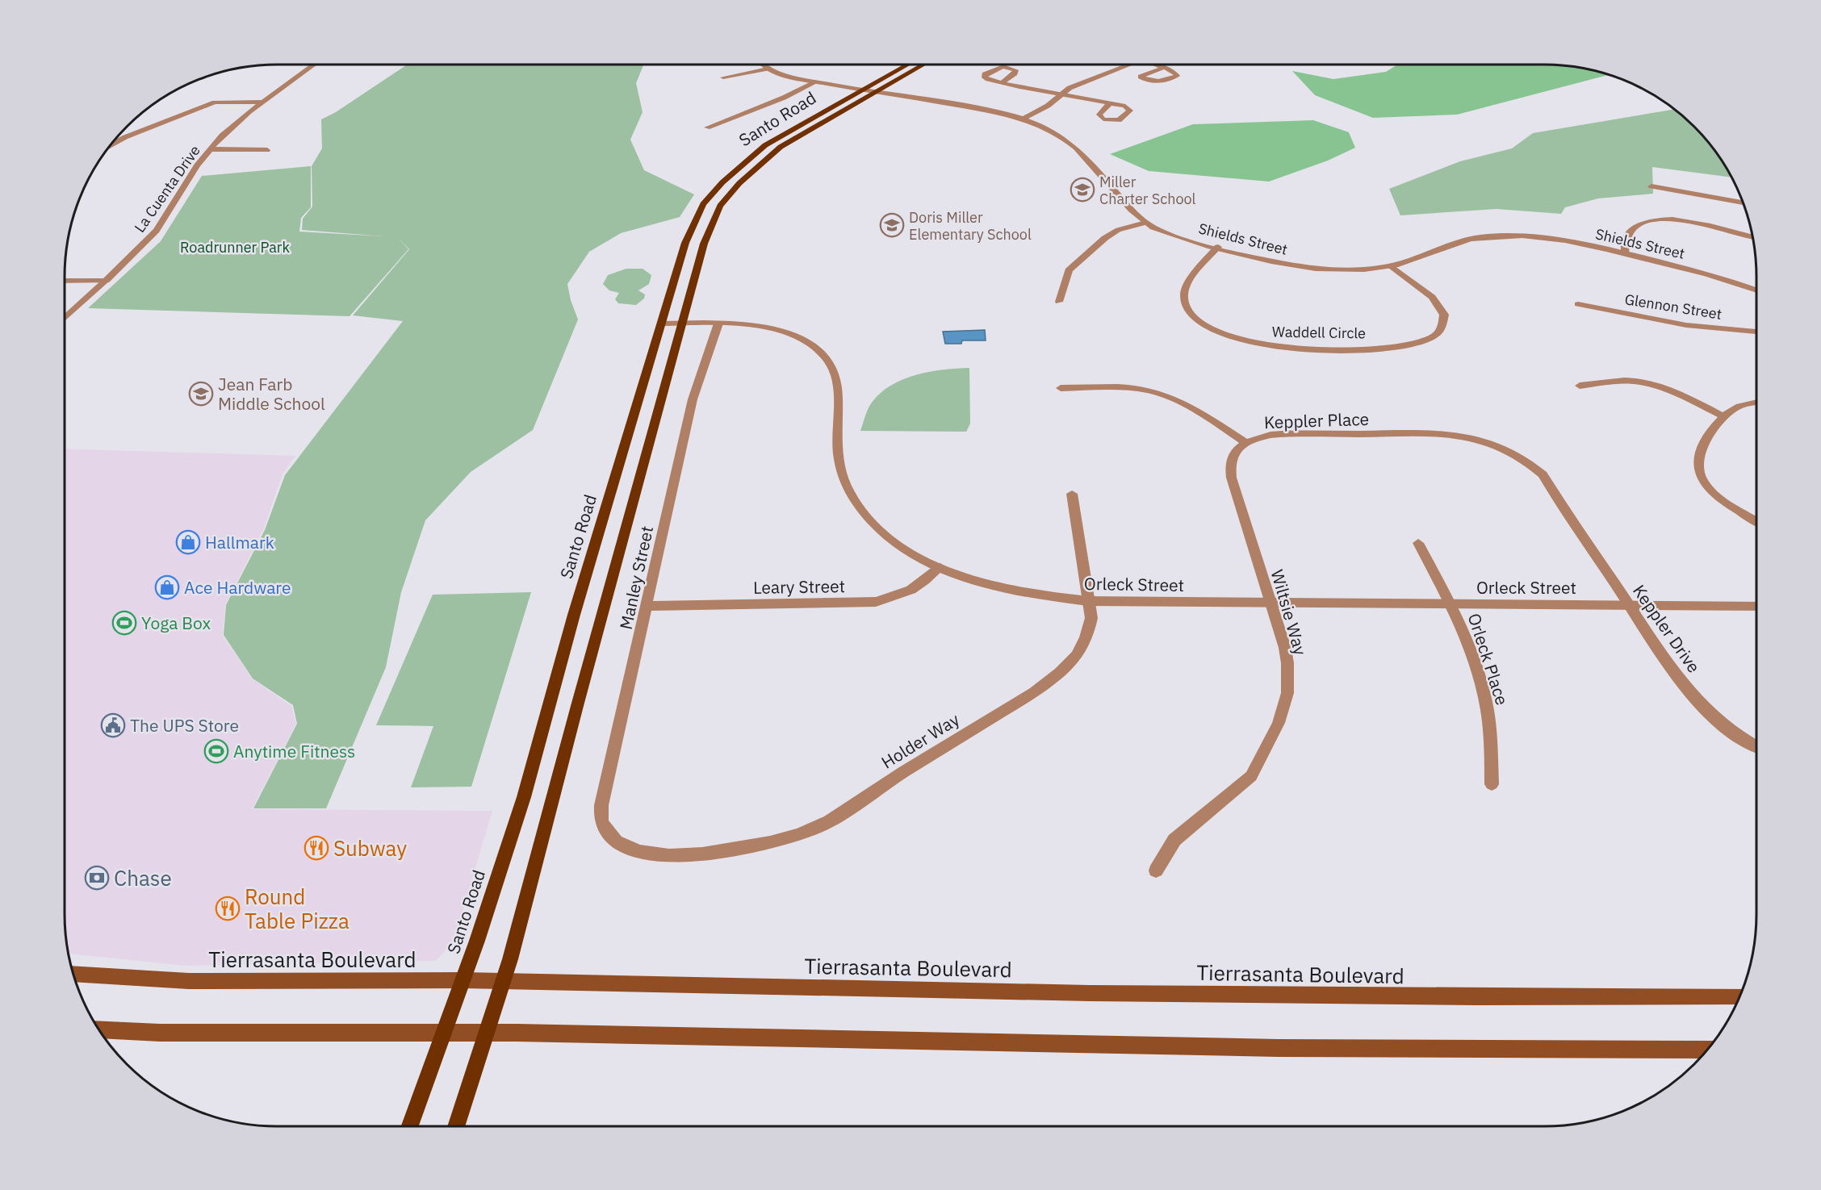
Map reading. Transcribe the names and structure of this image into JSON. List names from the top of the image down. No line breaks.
{"streets":{"main road":["Santo Road","Tierrasanta Boulevard"],"street":["La Cuenta Drive","Shields Street","Glennon Street","Waddell Circle","Keppler Place","Manley Street","Orleck Street","Leary Street","Wiltsie Way","Keppler Drive","Orleck Place","Holder Way"]},"crossings":[["Santo Road","Shields Street"],["Santo Road","Orleck Street"],["Santo Road","Tierrasanta Boulevard"],["Shields Street","Waddell Circle"],["Keppler Place","Wiltsie Way"],["Keppler Place","Keppler Drive"],["Manley Street","Orleck Street"],["Manley Street","Leary Street"],["Manley Street","Holder Way"],["Orleck Street","Leary Street"],["Orleck Street","Wiltsie Way"],["Orleck Street","Keppler Drive"],["Orleck Street","Orleck Place"],["Orleck Street","Holder Way"]],"parks":["Roadrunner Park"],"places":{"school or university":["Miller Charter School","Doris Miller Elementary School","Jean Farb Middle School"],"shop":["Hallmark","Ace Hardware"],"sports":["Yoga Box","Anytime Fitness"],"public building":["The UPS Store"],"restaurant":["Subway","Round Table Pizza"],"bank":["Chase"]}}
